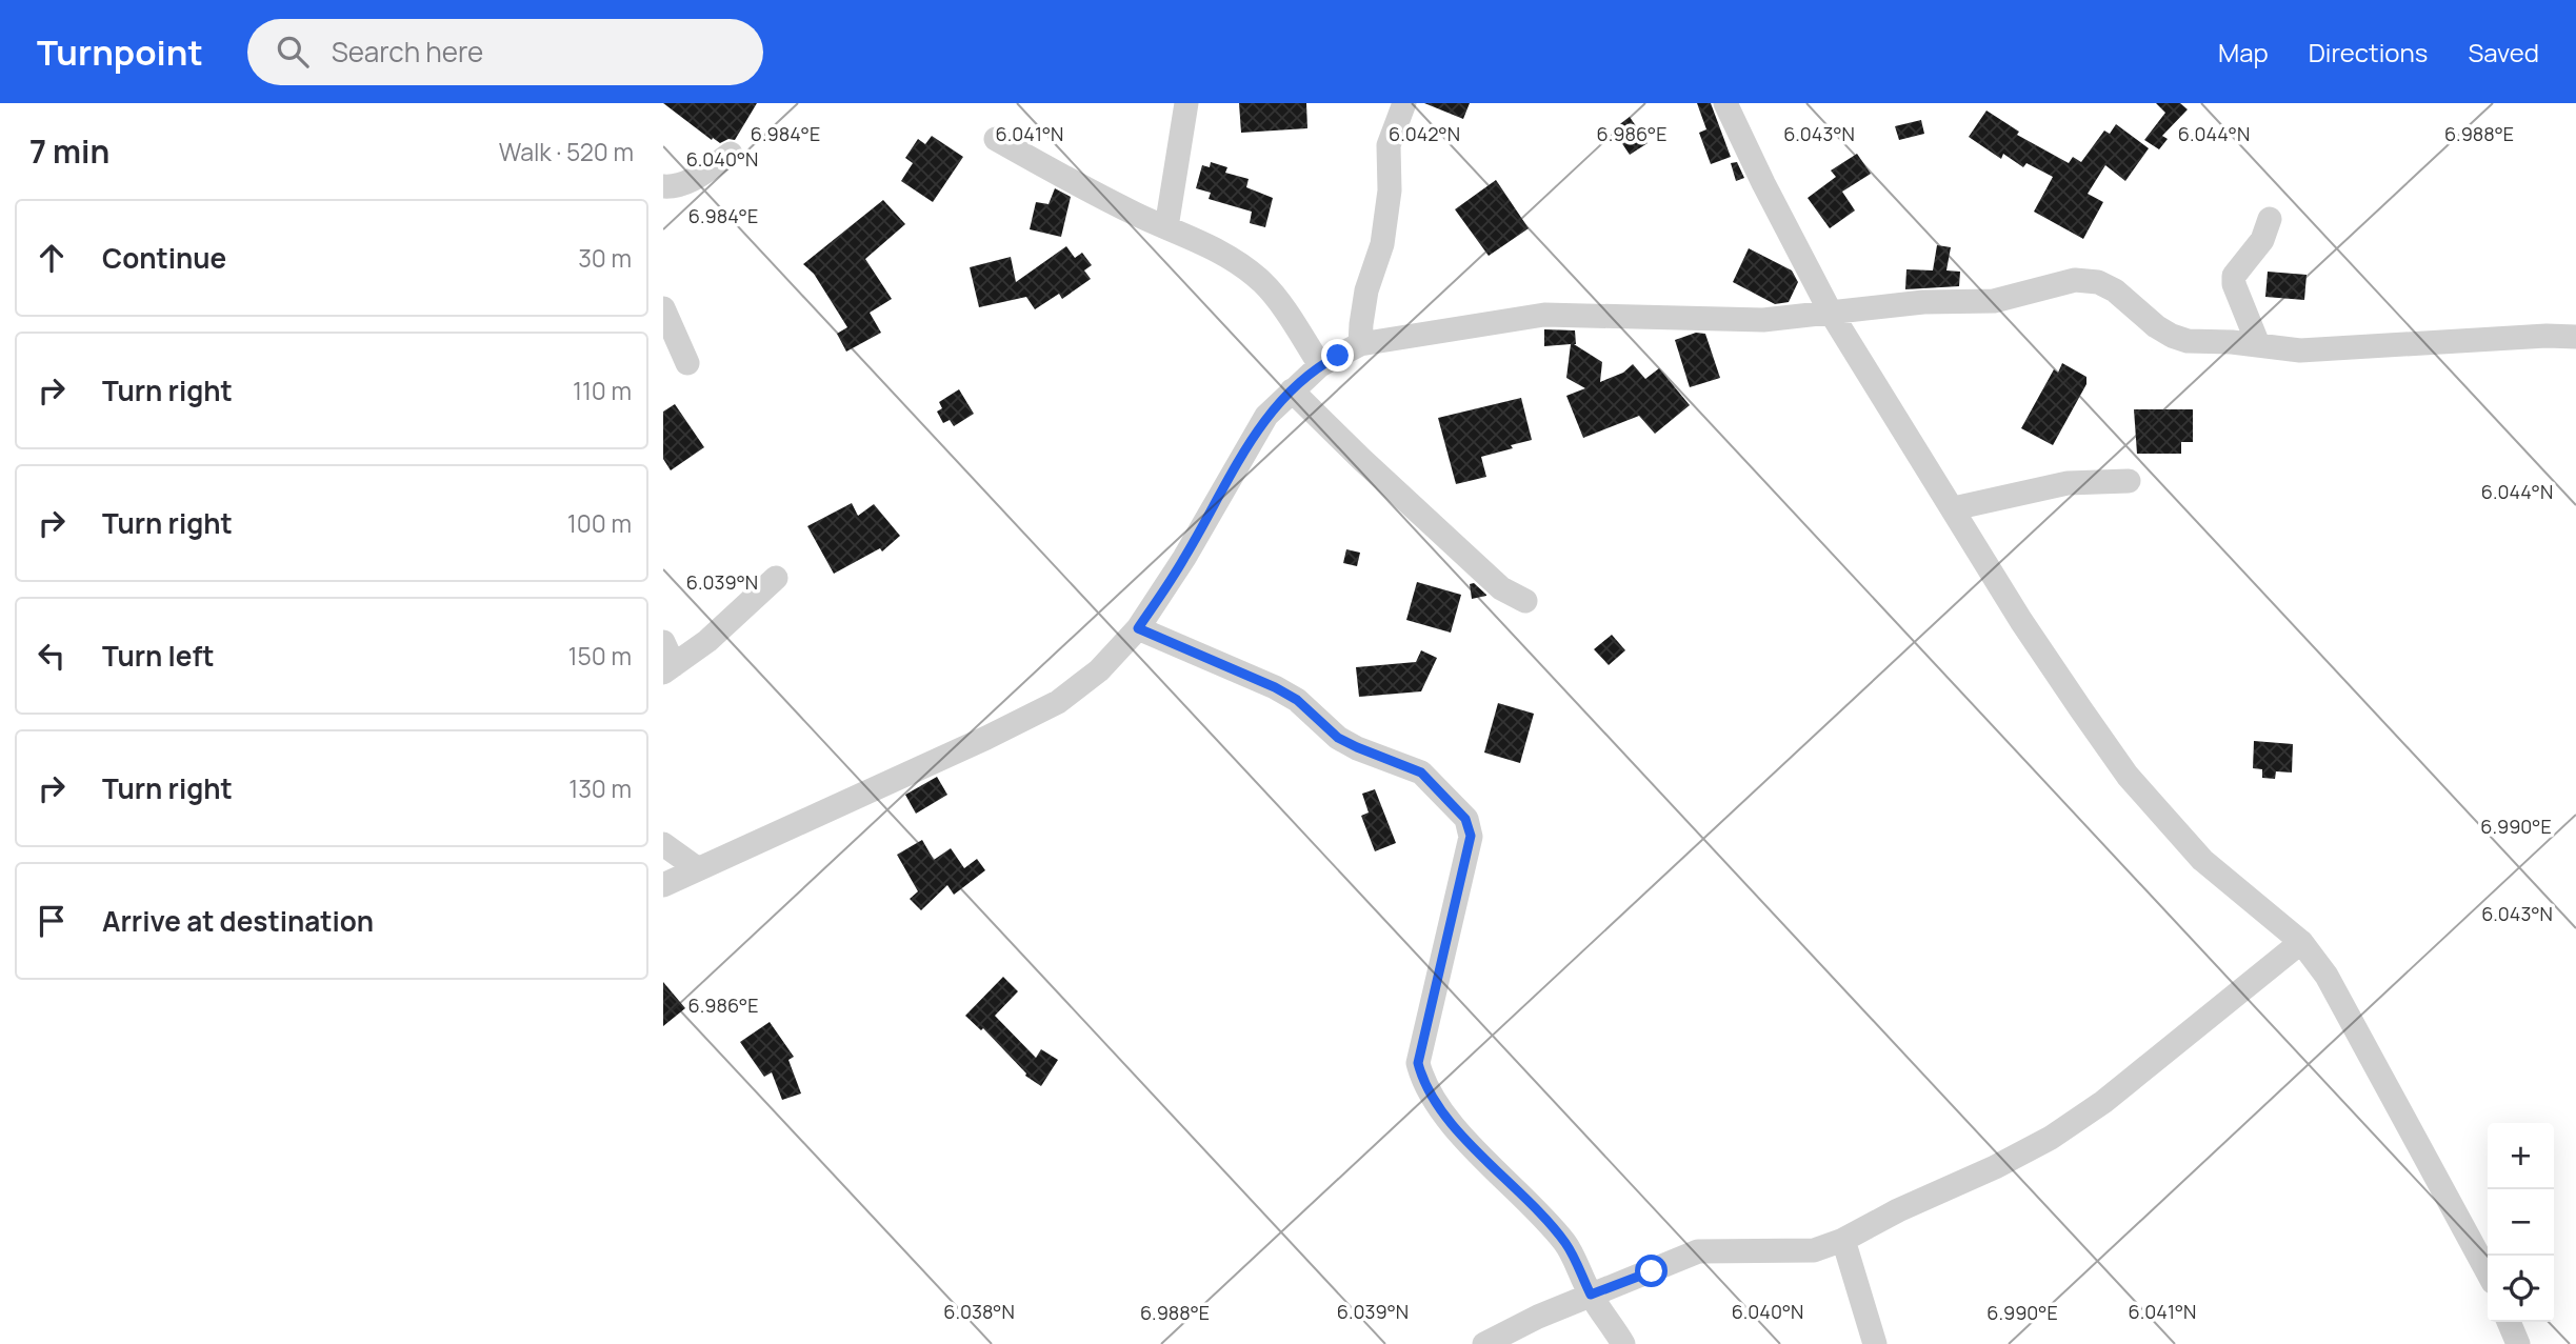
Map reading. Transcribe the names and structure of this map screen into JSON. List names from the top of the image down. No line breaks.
{"page":{"header":"Turnpoint","search":"Search here","nav":["Map","Directions","Saved"],"heading":["7 min","Walk · 520 m"],"list":[["Continue","30 m"],["Turn right","110 m"],["Turn right","100 m"],["Turn left","150 m"],["Turn right","130 m"],"Arrive at destination"],"map_buttons":["+","−"]},"coordinates":["6.984°E","6.986°E","6.988°E","6.043°N","6.044°N","6.041°N","6.042°N","6.040°N","6.039°N","6.990°E","6.038°N"]}
